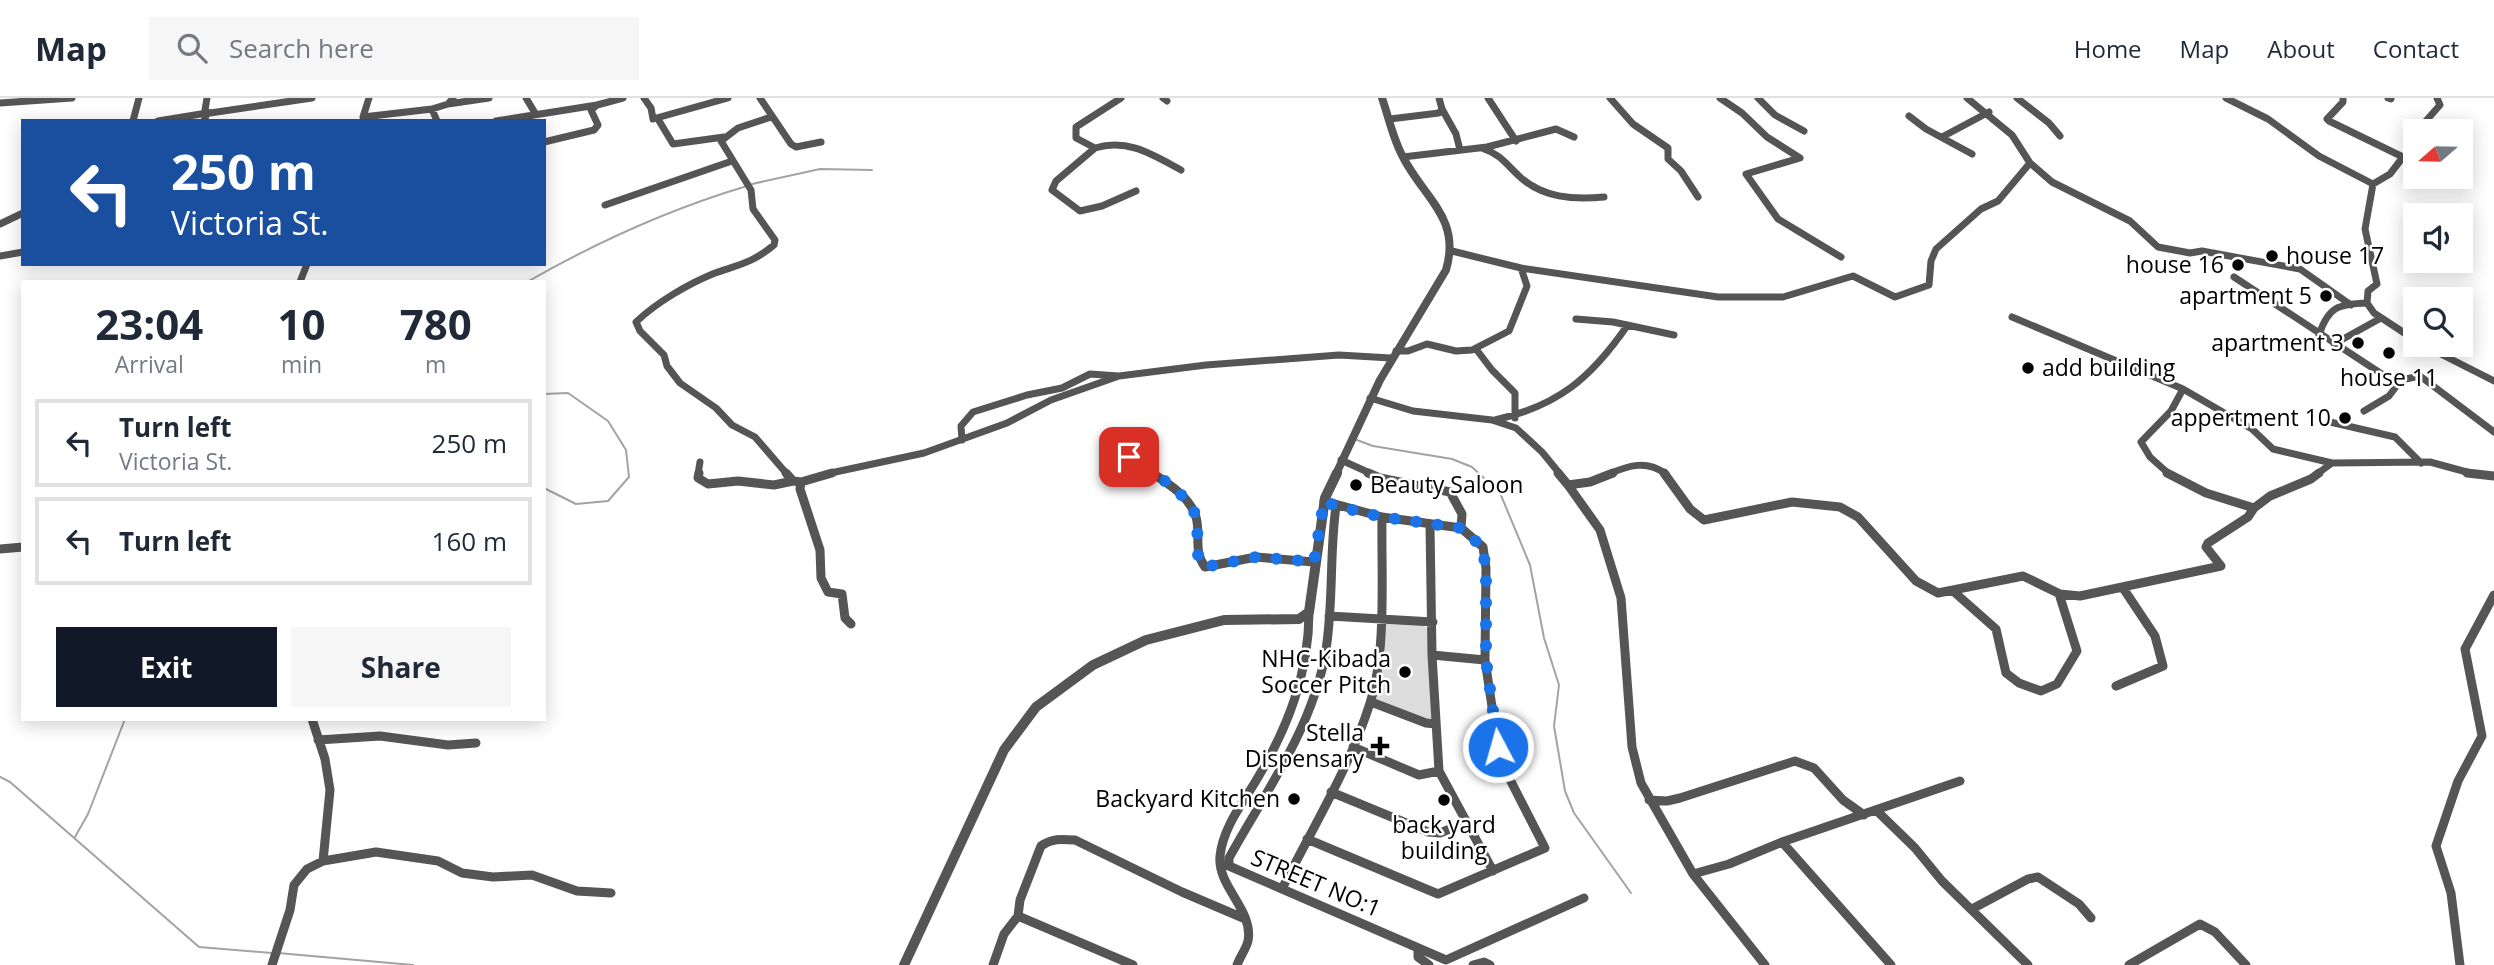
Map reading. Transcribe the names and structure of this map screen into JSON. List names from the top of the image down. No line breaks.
{"streets":{"street":["STREET NO:1"]},"places":{"other":["house 17","house 16","apartment 5","apartment 3","house 11","add building","appertment 10","Beauty Saloon","NHC-Kibada Soccer Pitch","Backyard Kitchen","back yard building"],"health":["Stella Dispensary"]},"north":"left","page":{"header":"Map","search":"Search here","nav":["Home","Map","About","Contact"],"turn":["250 m","Victoria St."],"eta":["23:04","Arrival","10","min","780","m"],"list":[{"name":"Turn left","note":"Victoria St.","value":"250 m"},{"name":"Turn left","value":"160 m"}],"buttons":["Exit","Share"]}}
